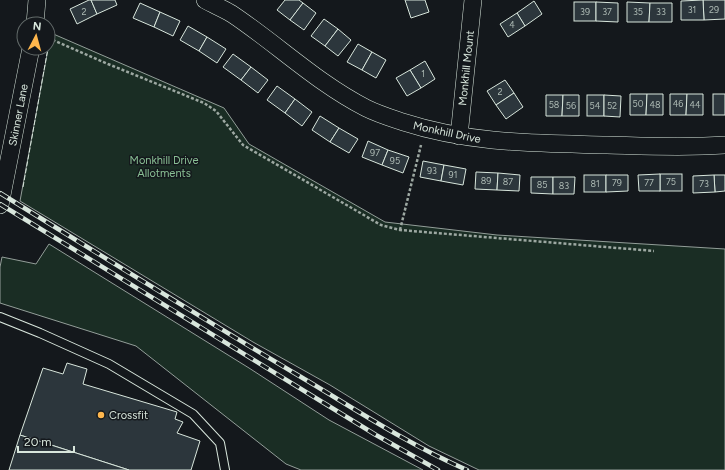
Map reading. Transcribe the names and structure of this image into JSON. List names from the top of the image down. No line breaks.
{"streets":{"street":["Monkhill Mount","Skinner Lane","Monkhill Drive"]},"crossings":[["Monkhill Mount","Monkhill Drive"]],"parks":["Monkhill Drive Allotments"],"places":["Crossfit"],"house_numbers":["31","29","2","39","37","35","33","4","1","2","50","46","58","48","44","56","54","52","97","95","93","91","89","87","75","79","77","81","73","85","83"],"scale_bar":"20 m","north":"top"}
